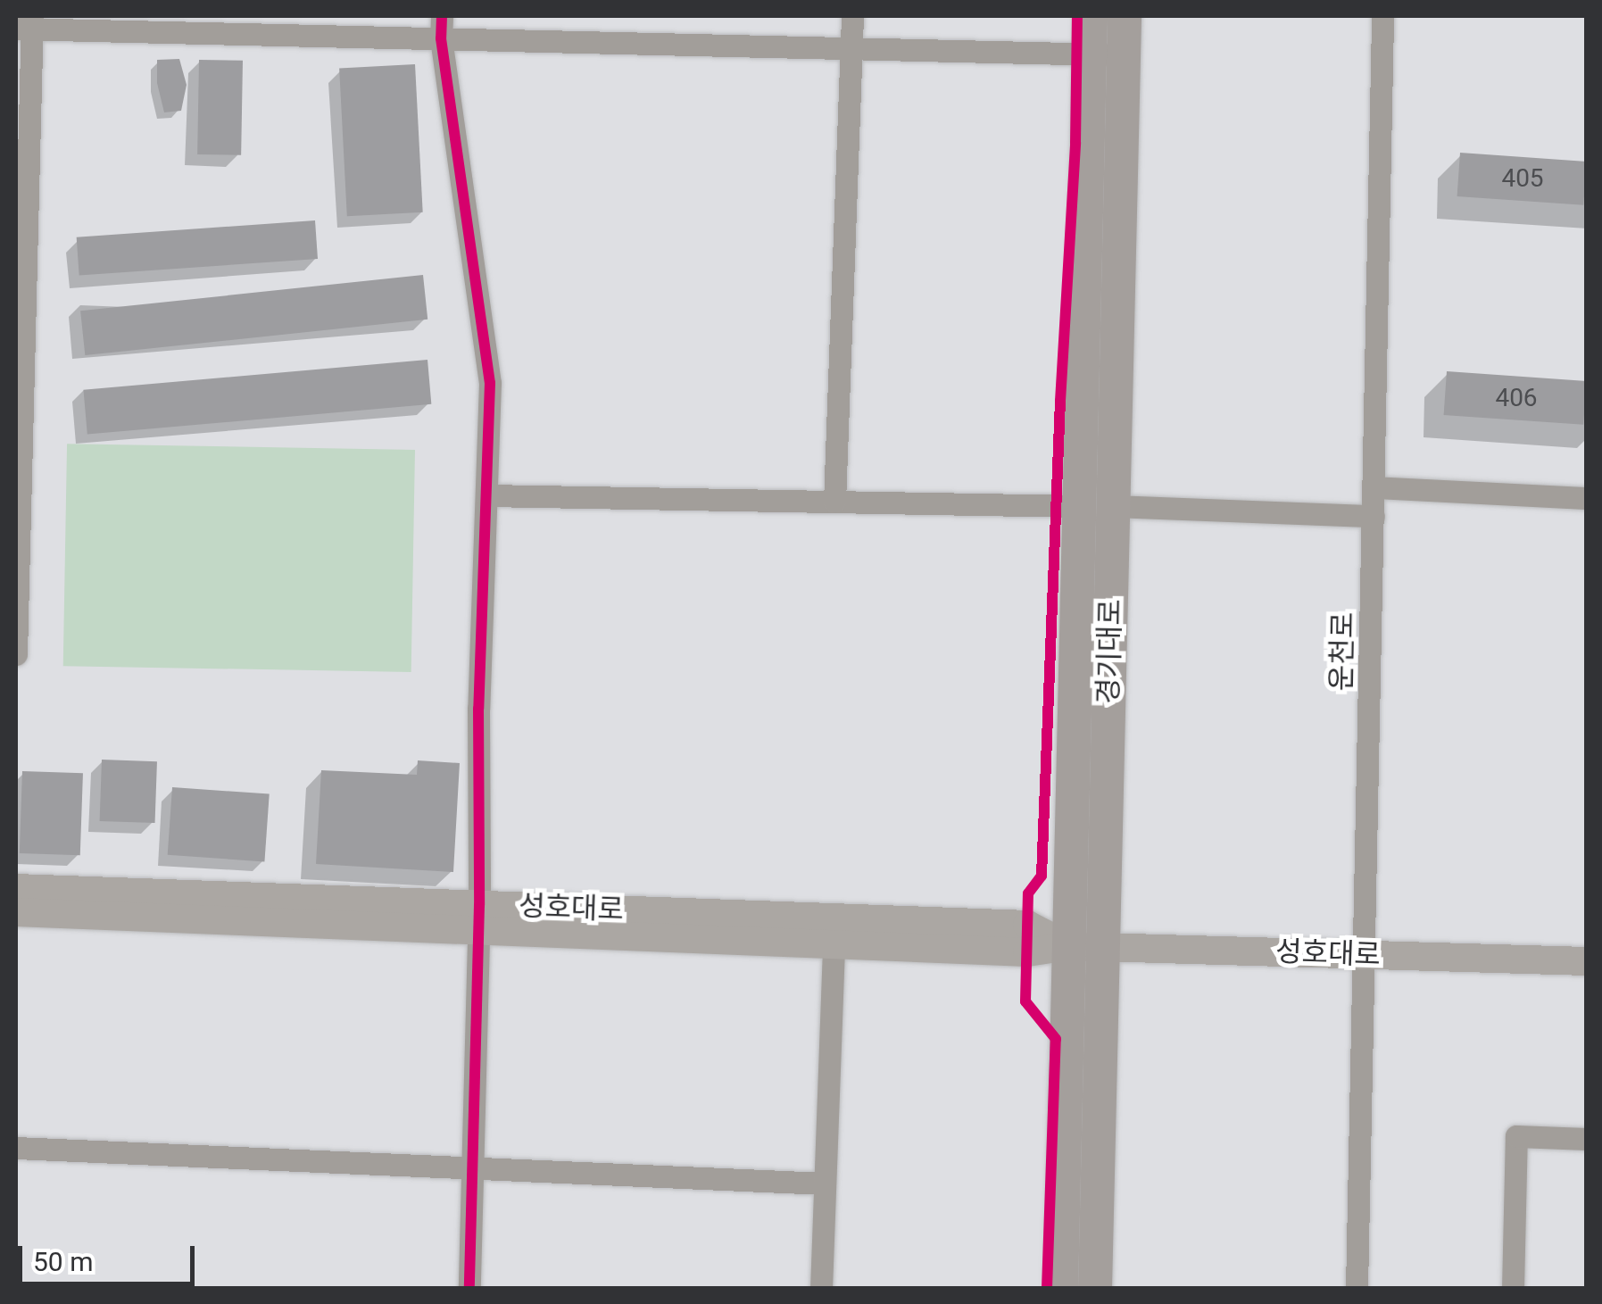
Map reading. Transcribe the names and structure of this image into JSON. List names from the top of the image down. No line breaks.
{"streets":{"main road":["경기대로","성호대로"],"street":["운천로"]},"crossings":[["경기대로","성호대로"],["운천로","성호대로"]],"house_numbers":["405","406"],"scale_bar":"50 m"}
